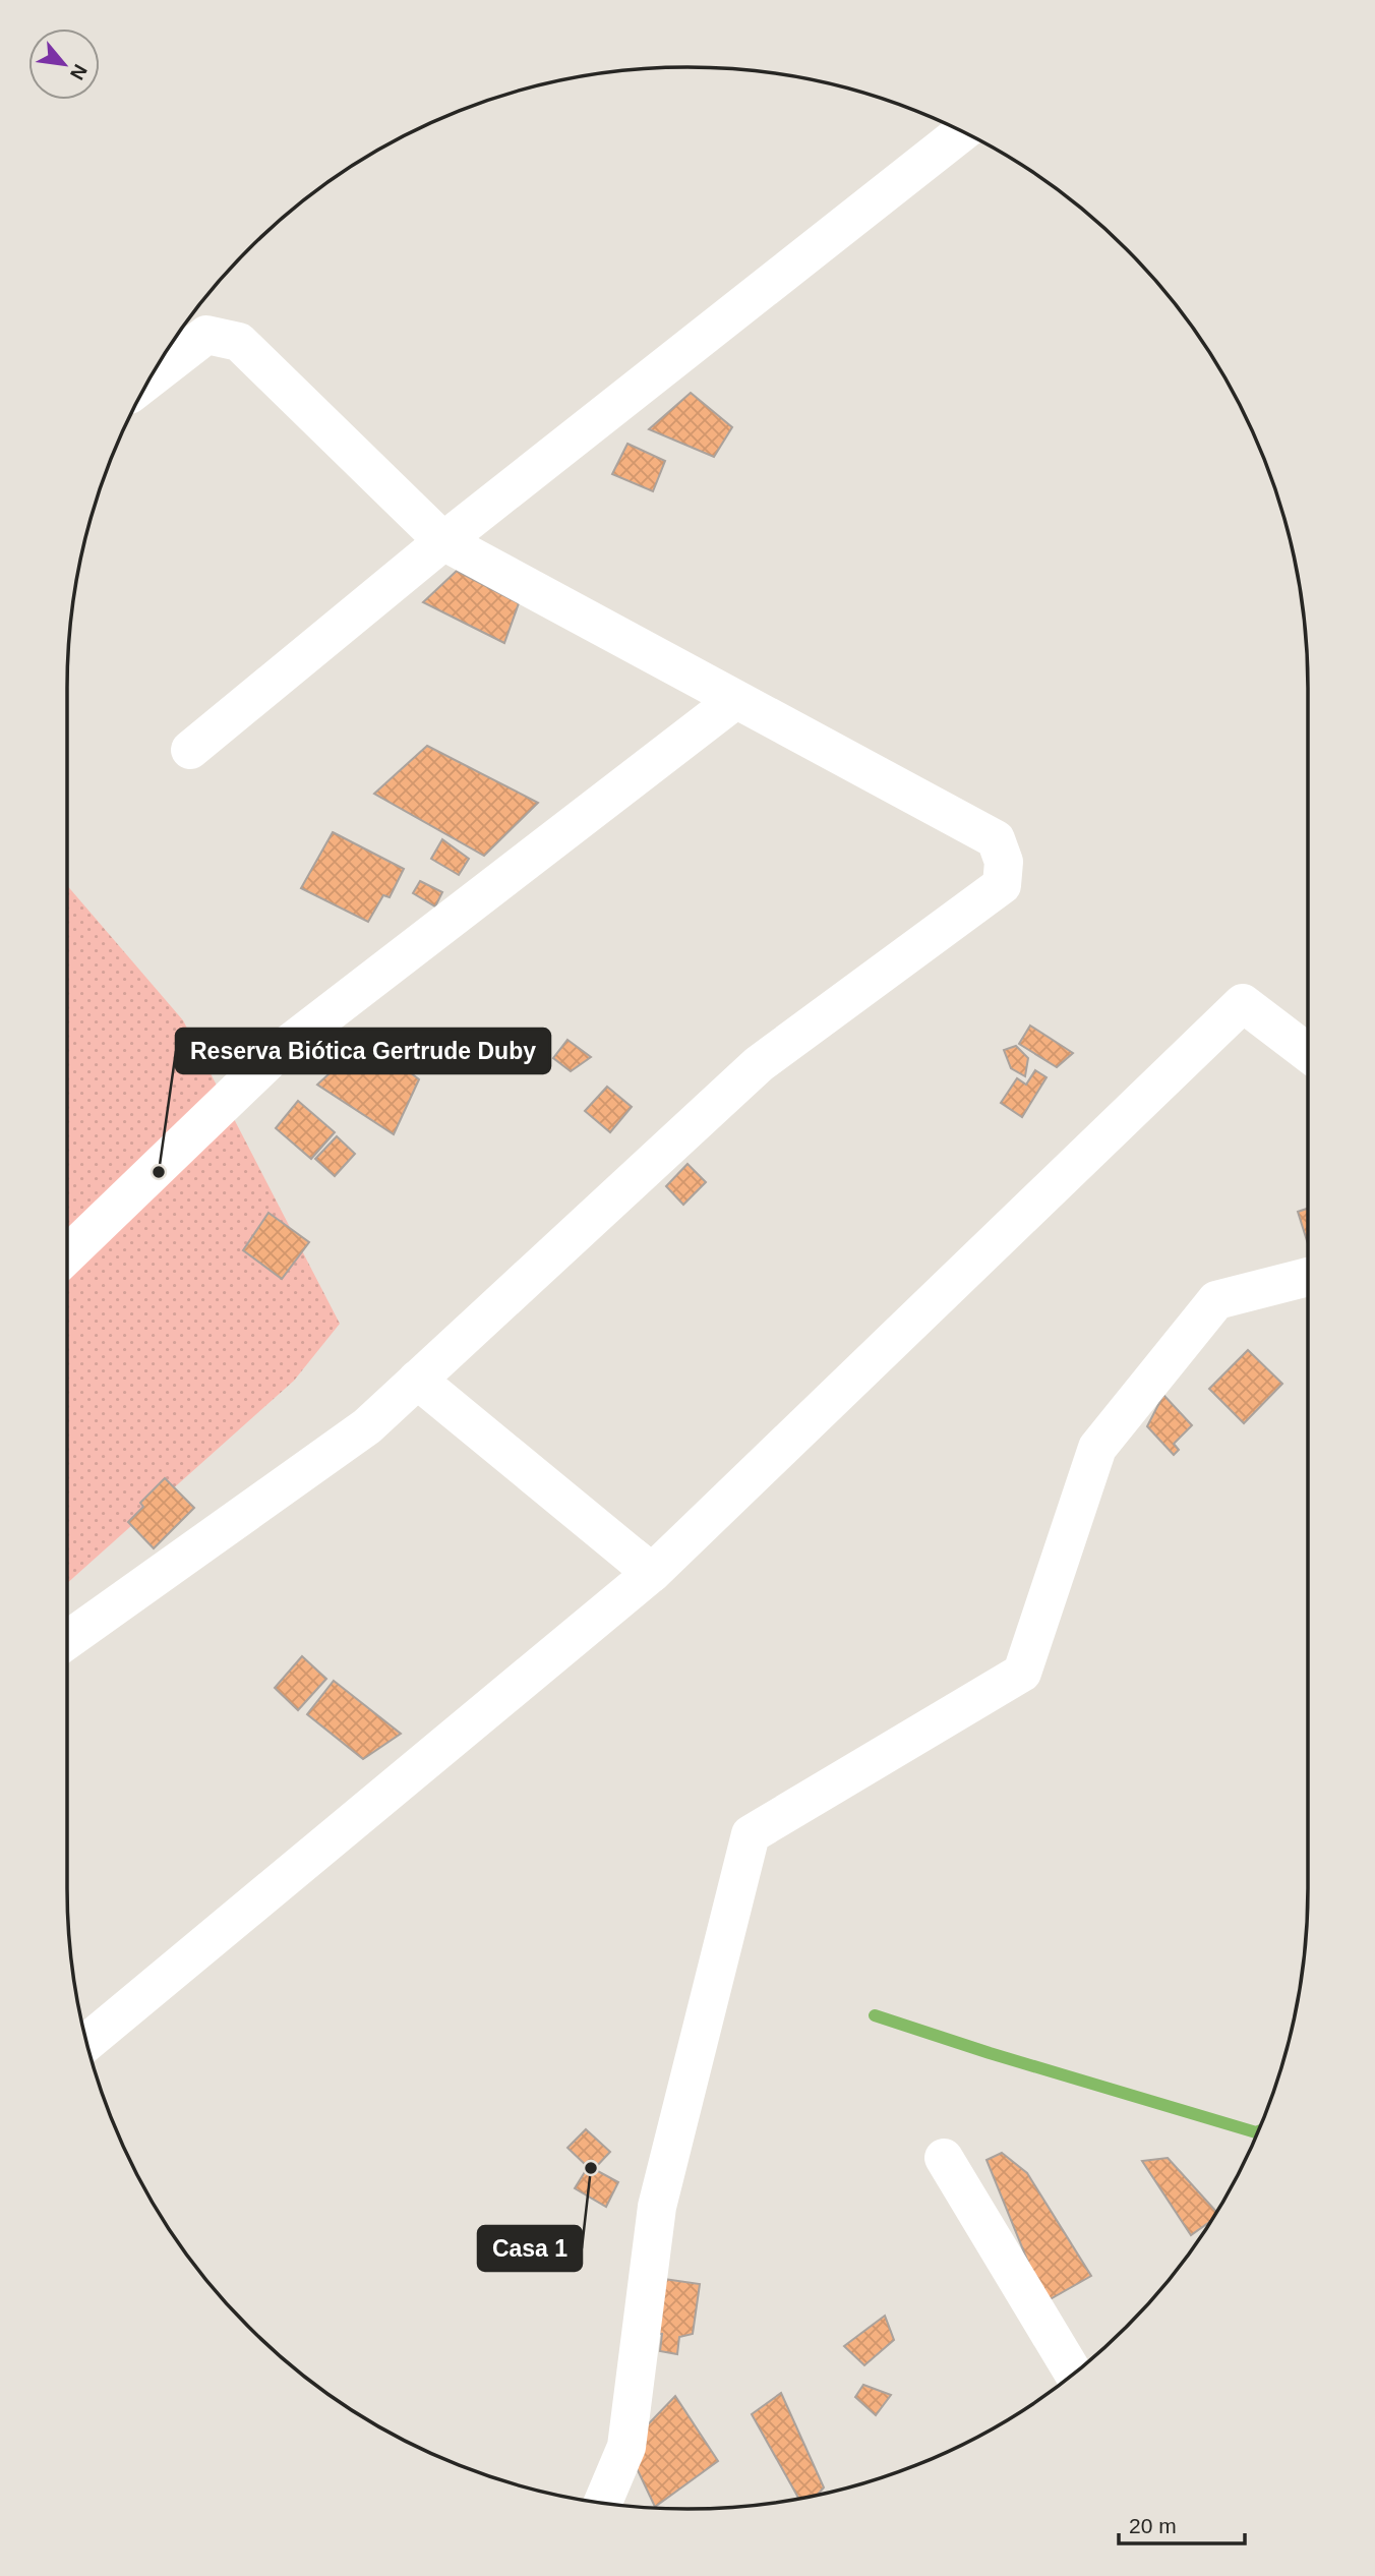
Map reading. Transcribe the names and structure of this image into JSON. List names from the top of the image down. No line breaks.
{"places":["Reserva Biótica Gertrude Duby","Casa 1"],"scale_bar":"20 m","north":"bottom right"}
